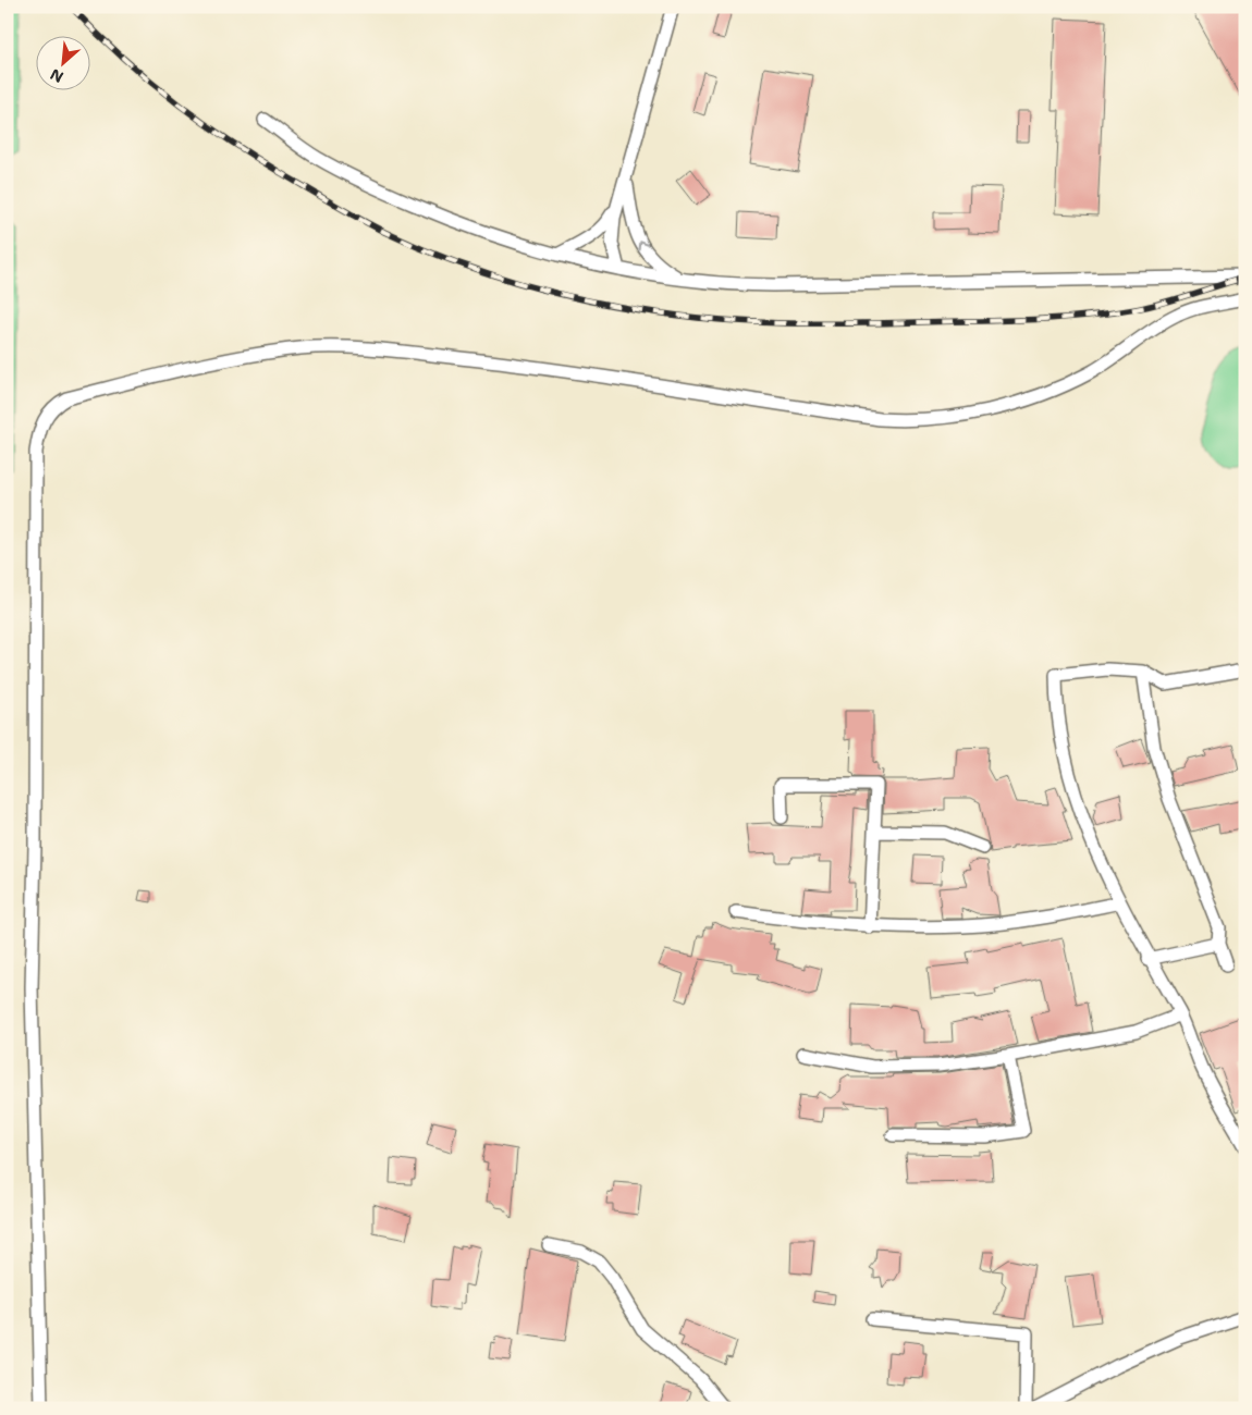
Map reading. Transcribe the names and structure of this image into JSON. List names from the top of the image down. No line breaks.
{"north":"bottom left"}
